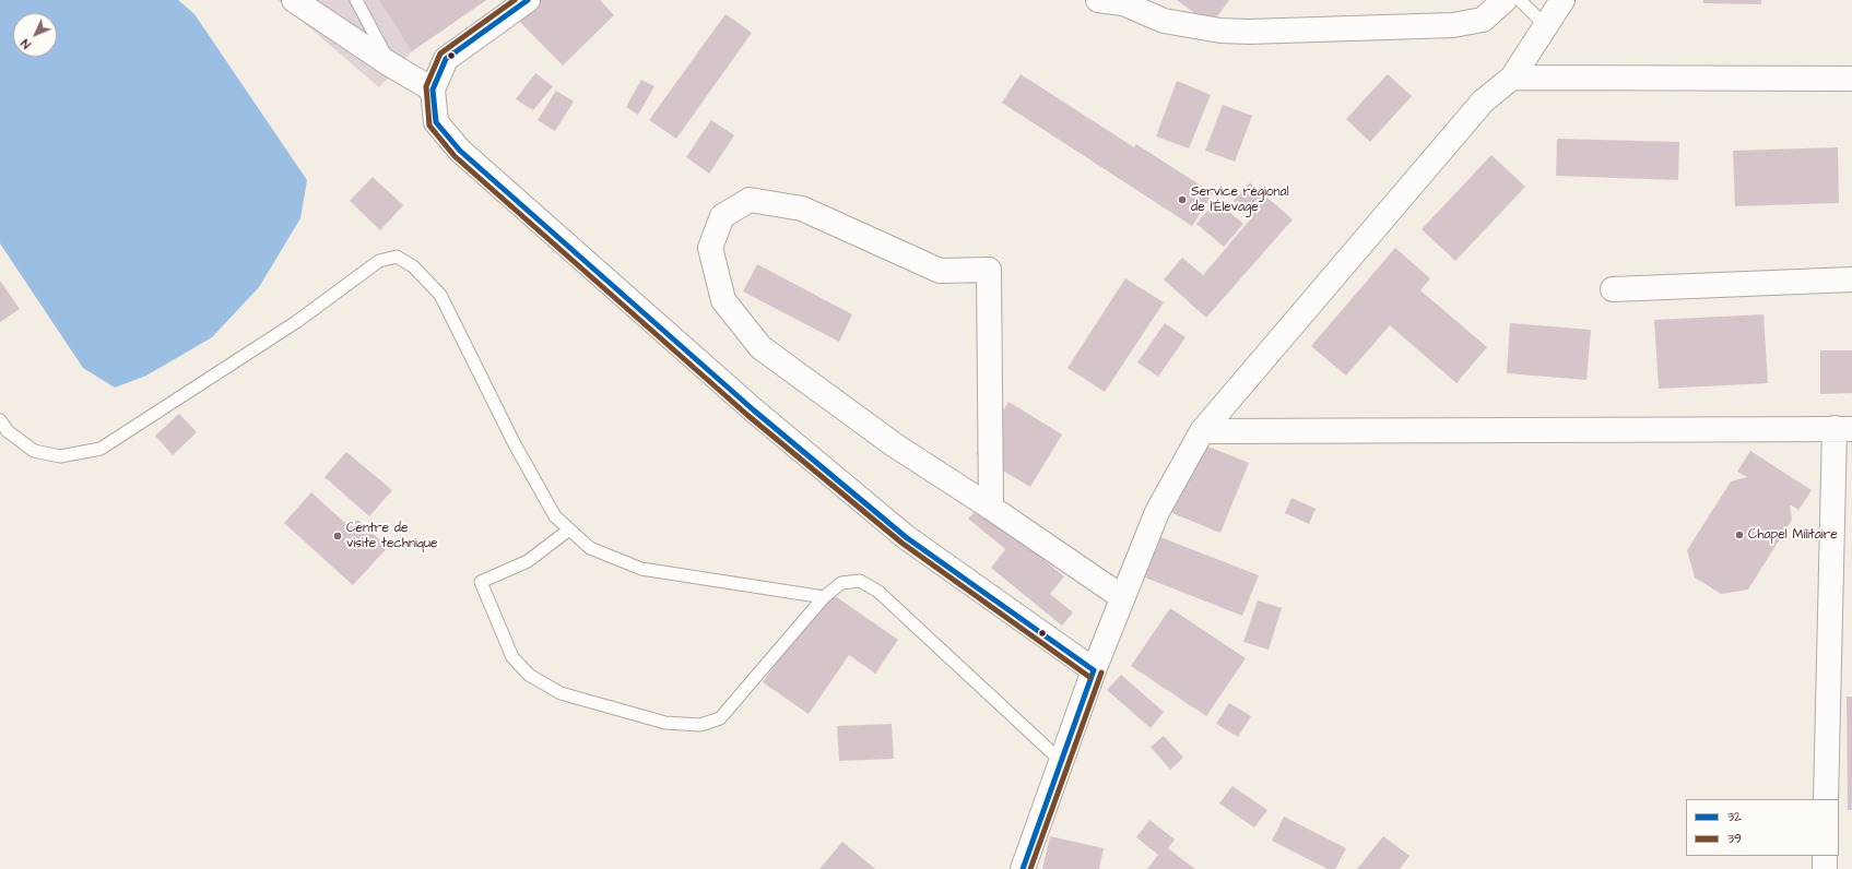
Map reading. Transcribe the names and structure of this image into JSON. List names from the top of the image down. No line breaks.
{"places":["Service régional de l'Élevage","Chapel Militaire","Centre de visite technique"],"lines":["transit line 32","transit line 39"],"legend":["32","39"],"north":"bottom left"}
